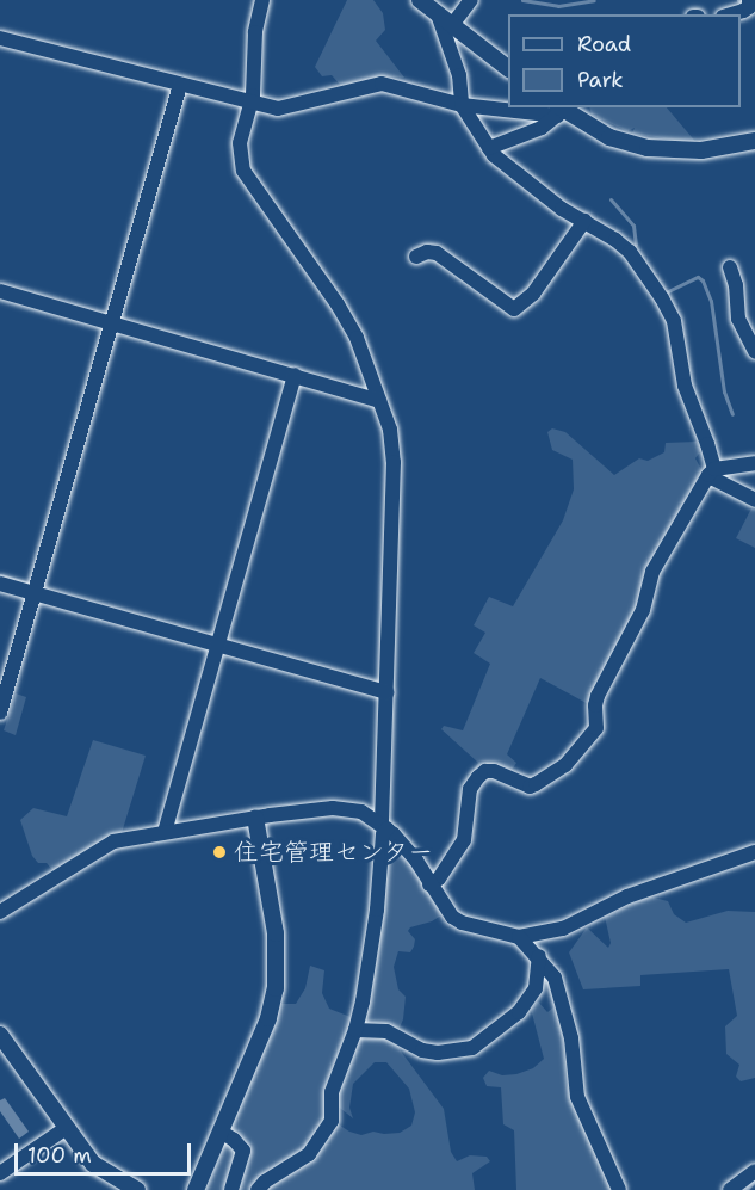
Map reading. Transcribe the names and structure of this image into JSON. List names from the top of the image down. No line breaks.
{"places":["住宅管理センター"],"legend":["Road","Park"],"scale_bar":"100 m"}
